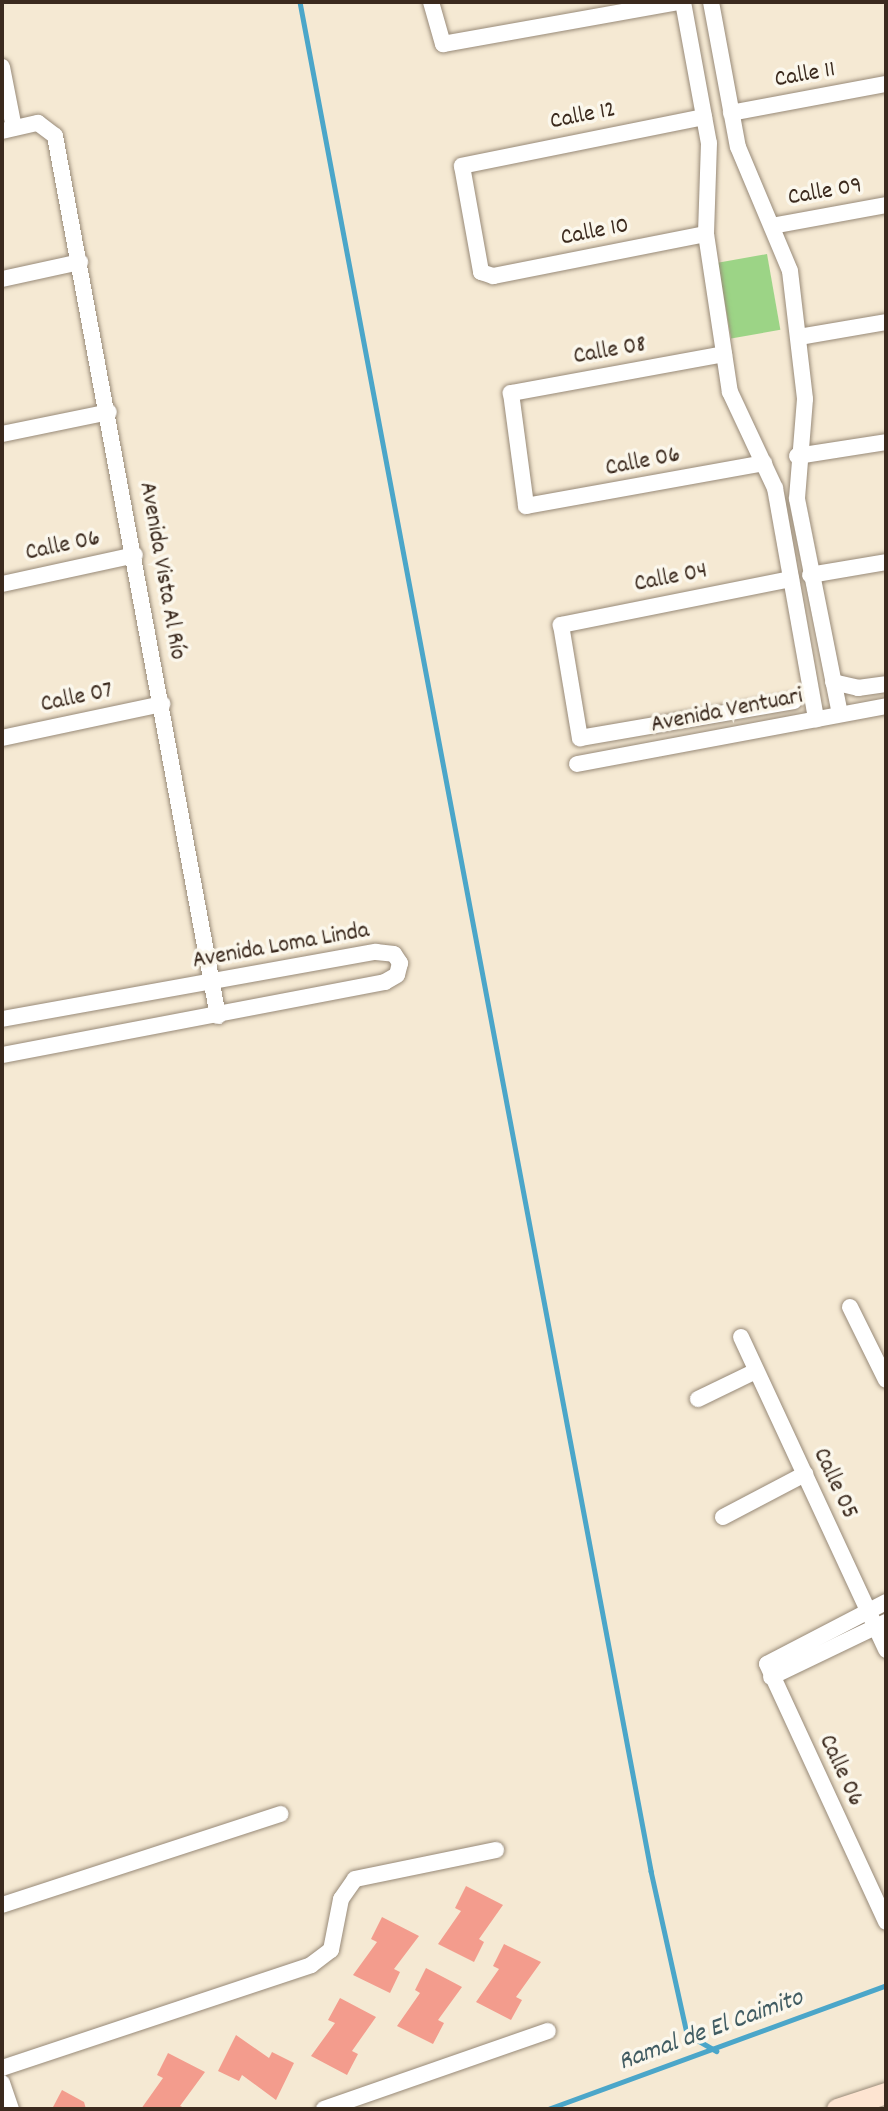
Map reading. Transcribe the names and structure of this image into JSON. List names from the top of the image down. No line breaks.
{"streets":{"street":["Calle 11","Calle 12","Calle 09","Calle 10","Calle 08","Calle 06","Avenida Vista Al Río","Calle 04","Calle 07","Avenida Ventuari","Avenida Loma Linda","Calle 05"]},"crossings":[["Calle 12","Calle 10"],["Calle 08","Calle 06"],["Calle 06","Avenida Vista Al Río"],["Avenida Vista Al Río","Calle 07"],["Avenida Vista Al Río","Avenida Loma Linda"]],"water":["Ramal de El Caimito"]}
